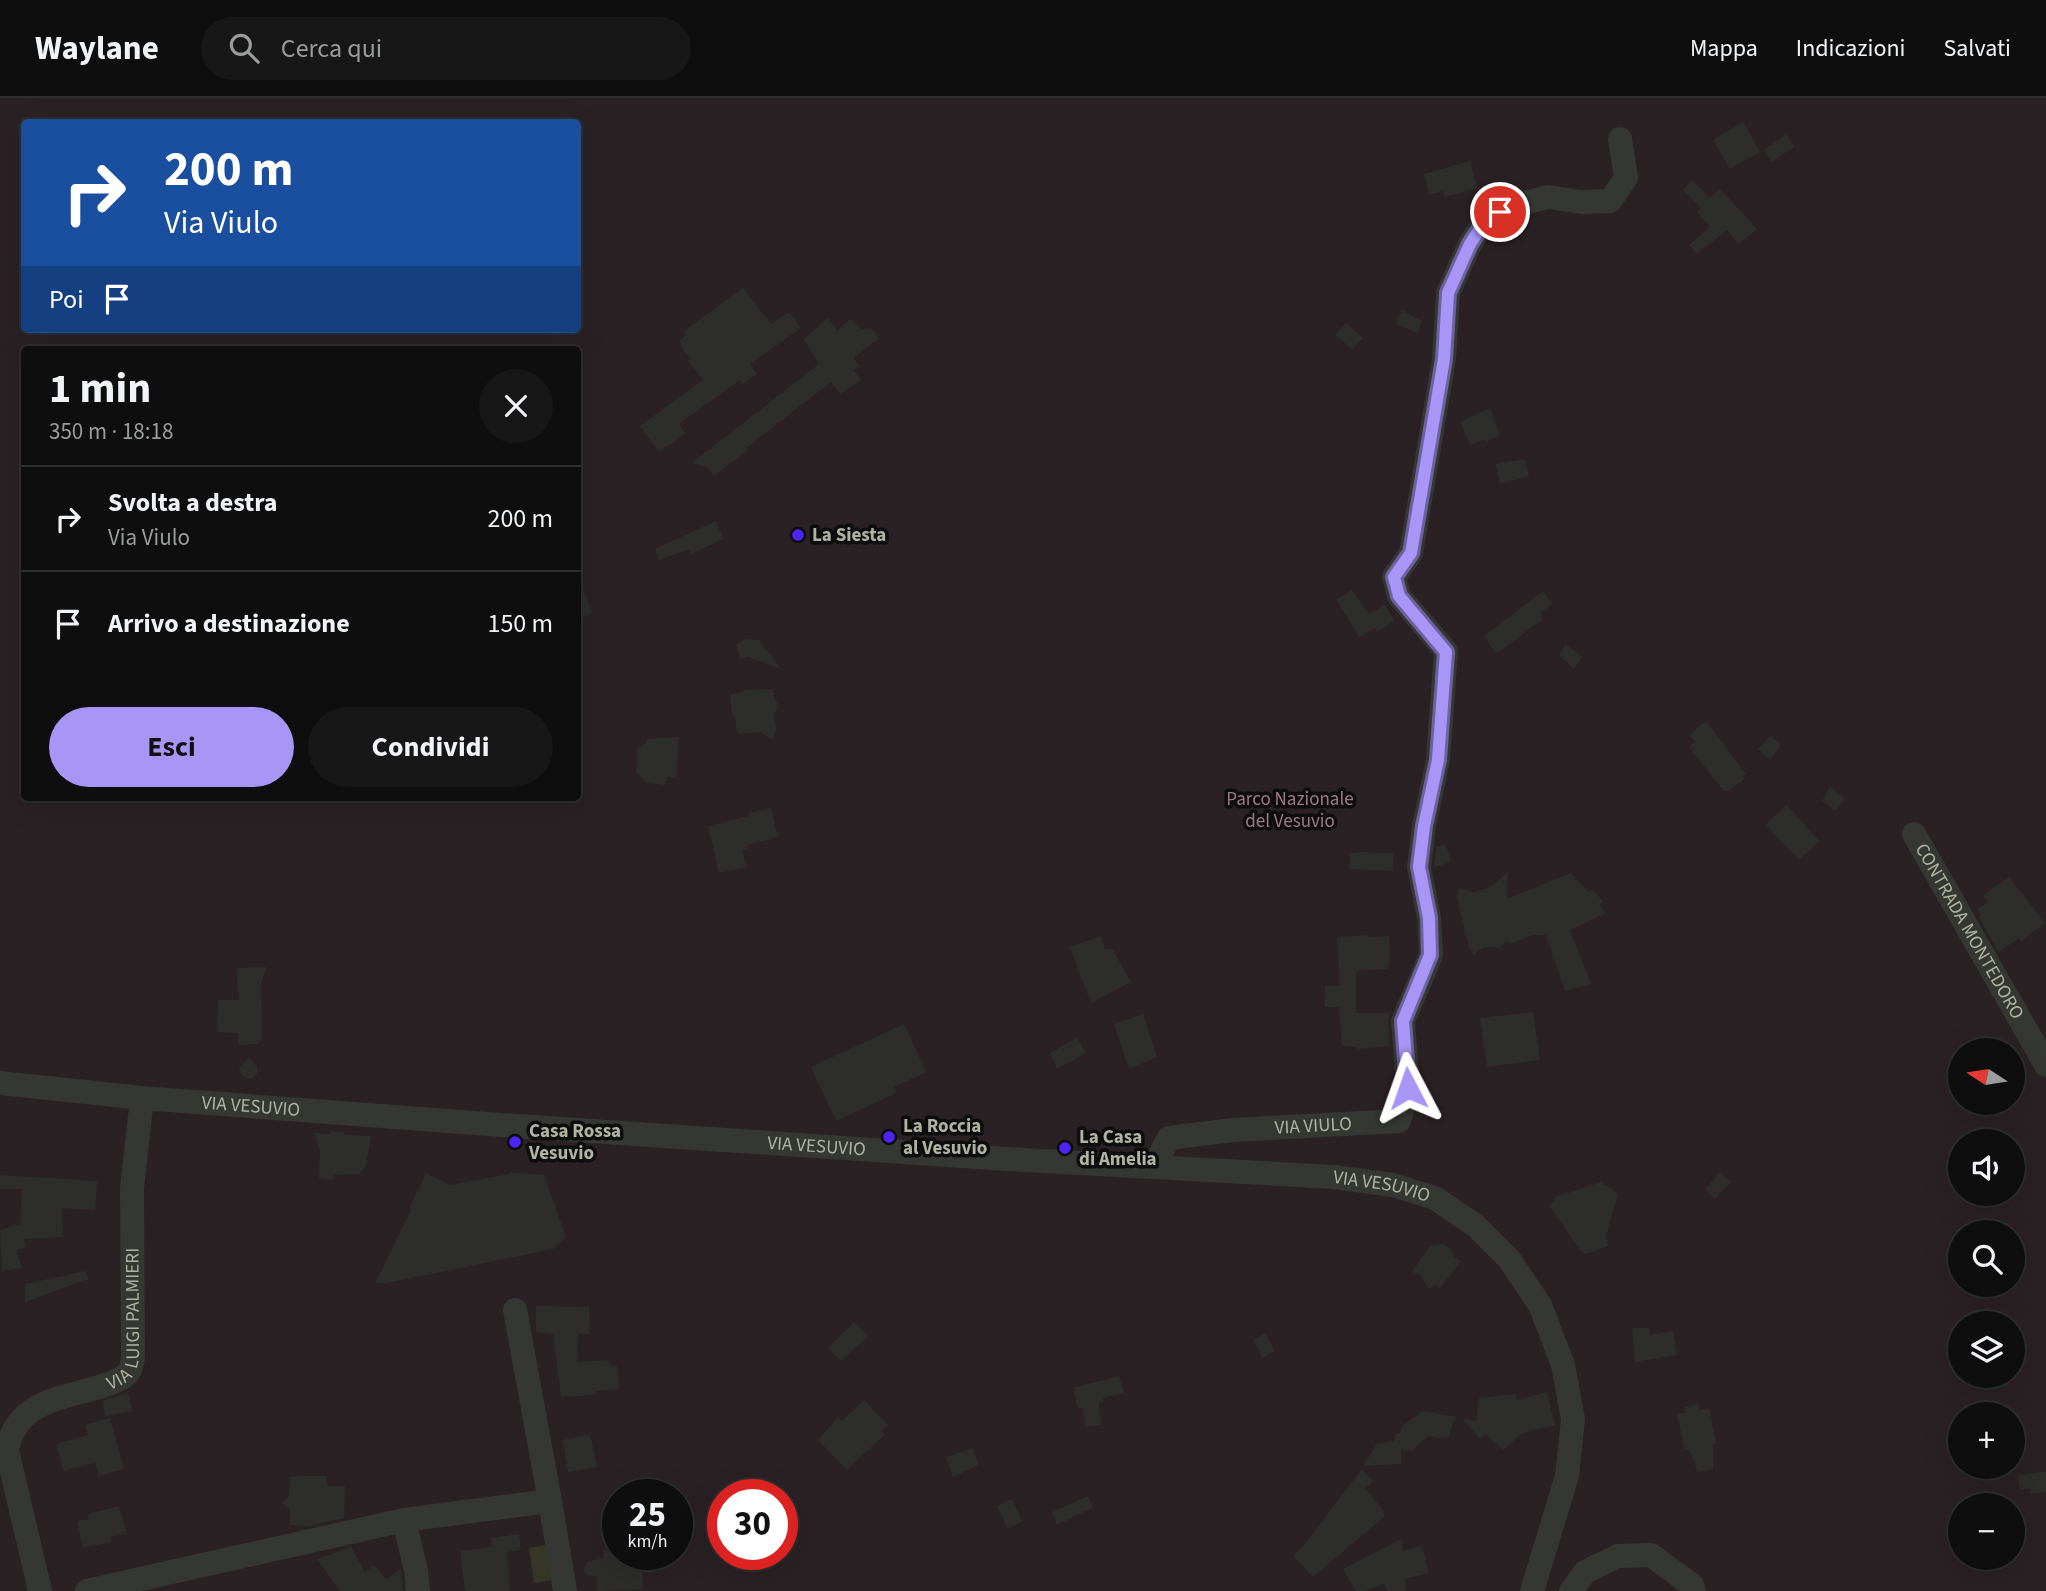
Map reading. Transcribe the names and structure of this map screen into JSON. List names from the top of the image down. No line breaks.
{"streets":{"street":["CONTRADA MONTEDORO","VIA VESUVIO","VIA VIULO","VIA LUIGI PALMIERI"]},"crossings":[["VIA VESUVIO","VIA VIULO"],["VIA VESUVIO","VIA LUIGI PALMIERI"]],"parks":["Parco Nazionale del Vesuvio"],"places":["La Siesta","La Roccia al Vesuvio","Casa Rossa Vesuvio","La Casa di Amelia"],"north":"left","page":{"header":"Waylane","search":"Cerca qui","nav":["Mappa","Indicazioni","Salvati"],"turn":["200 m","Via Viulo"],"then":"Poi","heading":["1 min","350 m · 18:18"],"list":[{"name":"Svolta a destra","note":"Via Viulo","value":"200 m"},{"name":"Arrivo a destinazione","value":"150 m"}],"buttons":["Esci","Condividi"],"map_buttons":["+","−"],"speed":"25 km/h","limit":"30"}}
